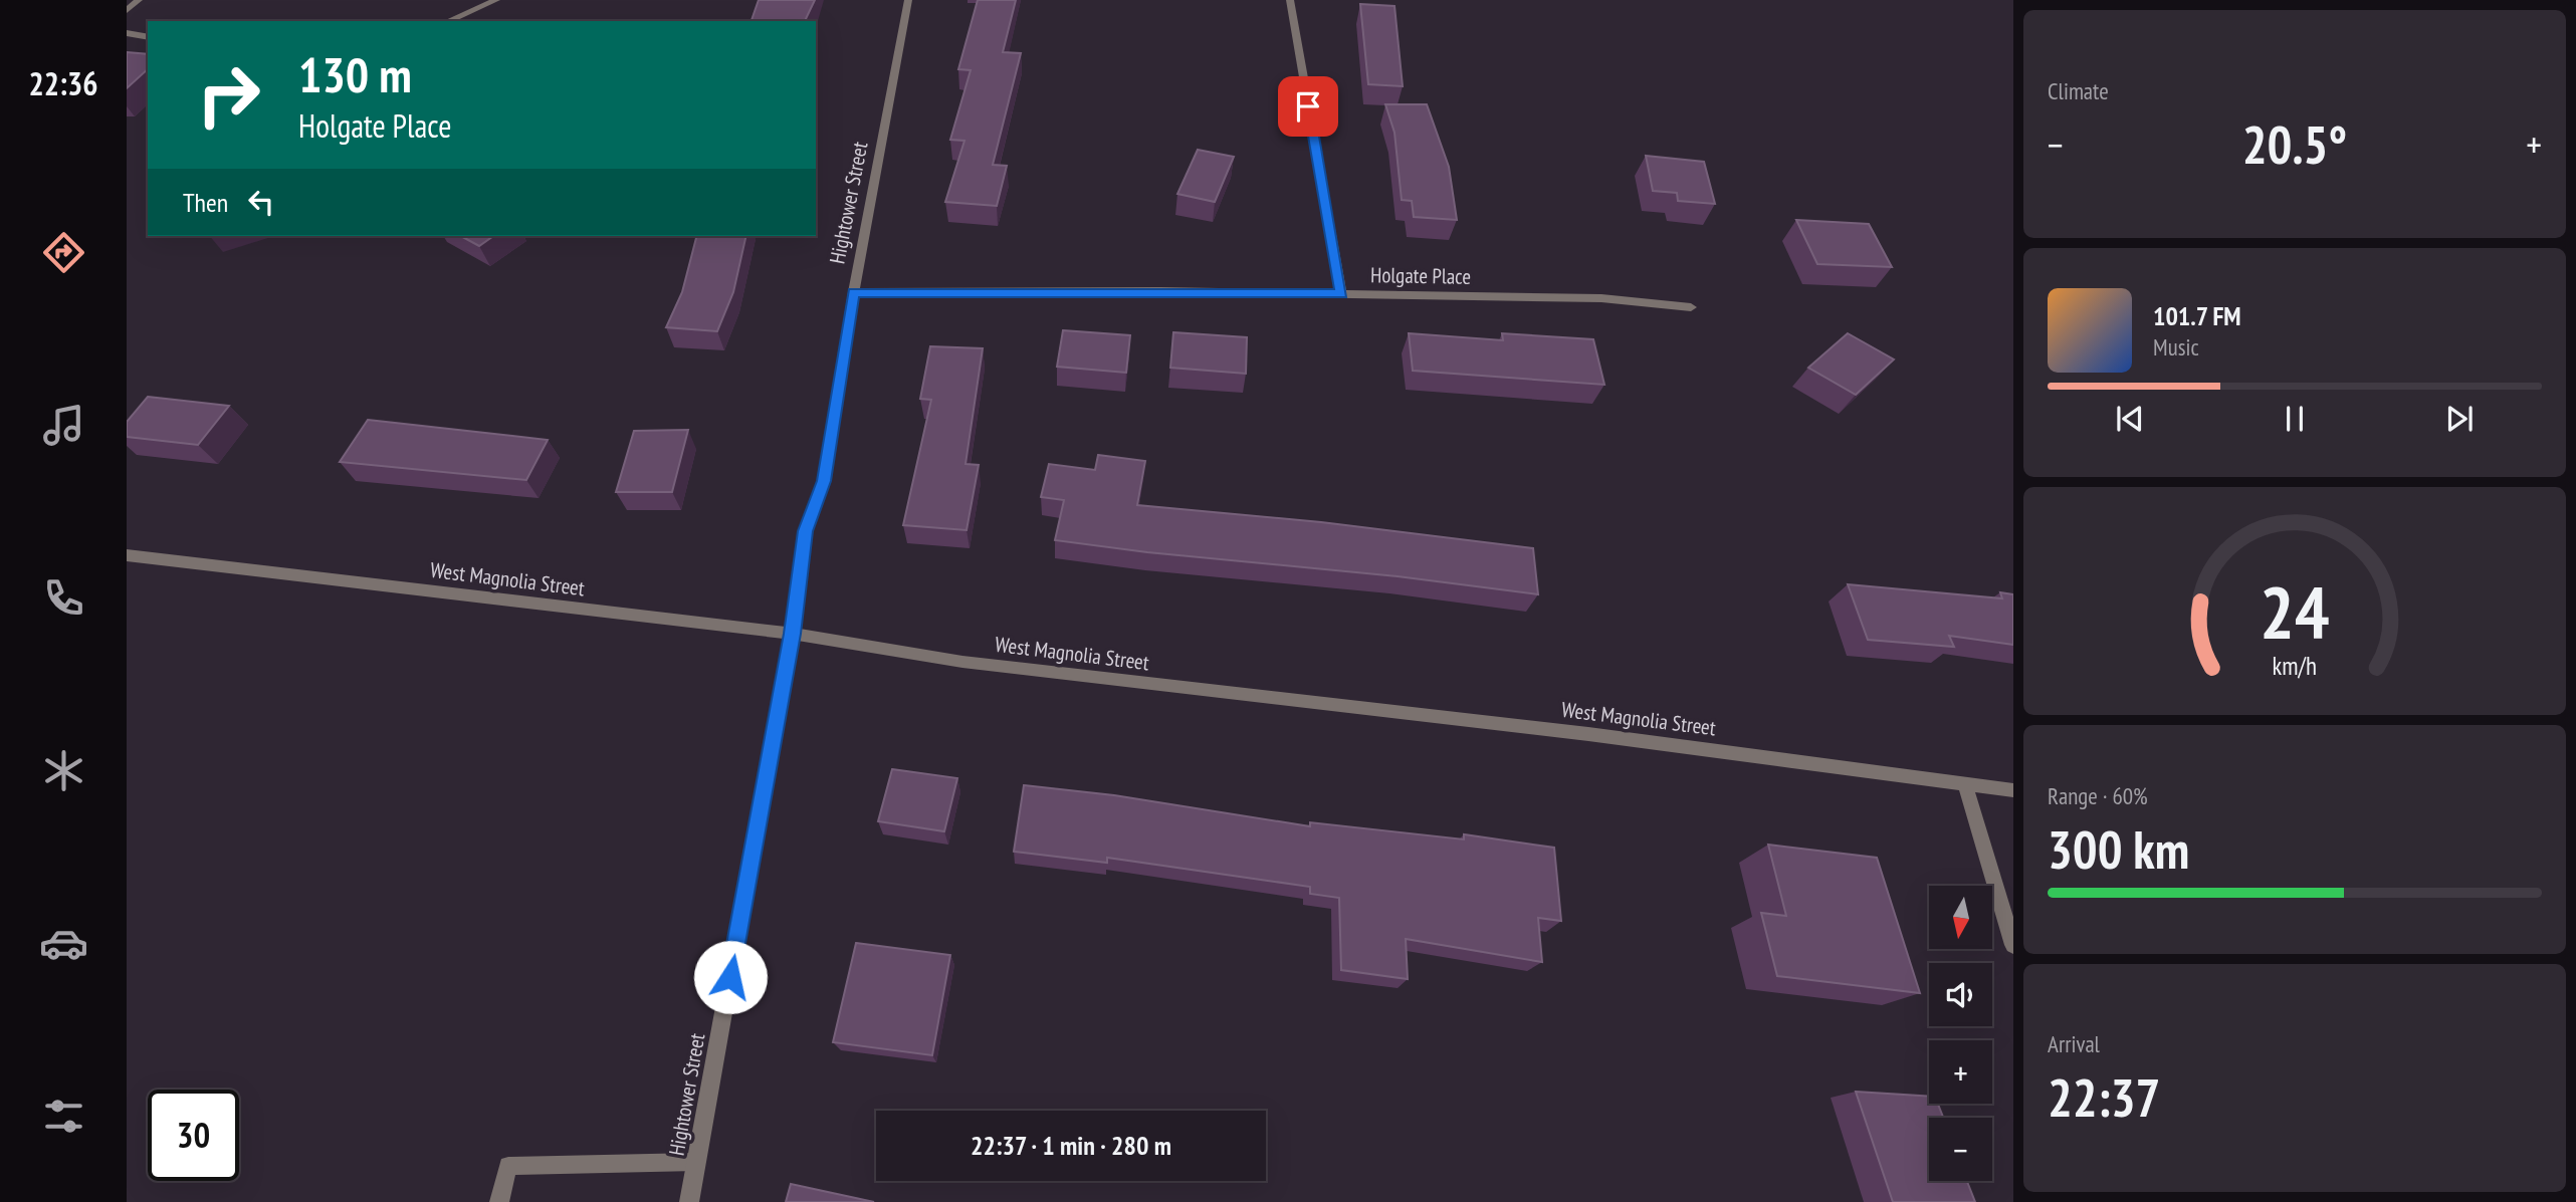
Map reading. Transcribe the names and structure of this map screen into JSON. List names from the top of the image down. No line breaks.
{"streets":{"street":["Hightower Street","Holgate Place","West Magnolia Street"]},"crossings":[["Hightower Street","Holgate Place"],["Hightower Street","West Magnolia Street"]],"north":"bottom","page":{"tabs":"22:36","tile":["Climate",["Range · 60%","300 km"],["Arrival","22:37"]],"turn":["130 m","Holgate Place"],"heat":["−","20.5°","+"],"then":"Then","song":["101.7 FM","Music"],"map_buttons":["+","−"],"limit":"30","trip":"22:37 · 1 min · 280 m","gauge":["24","km/h"]}}
